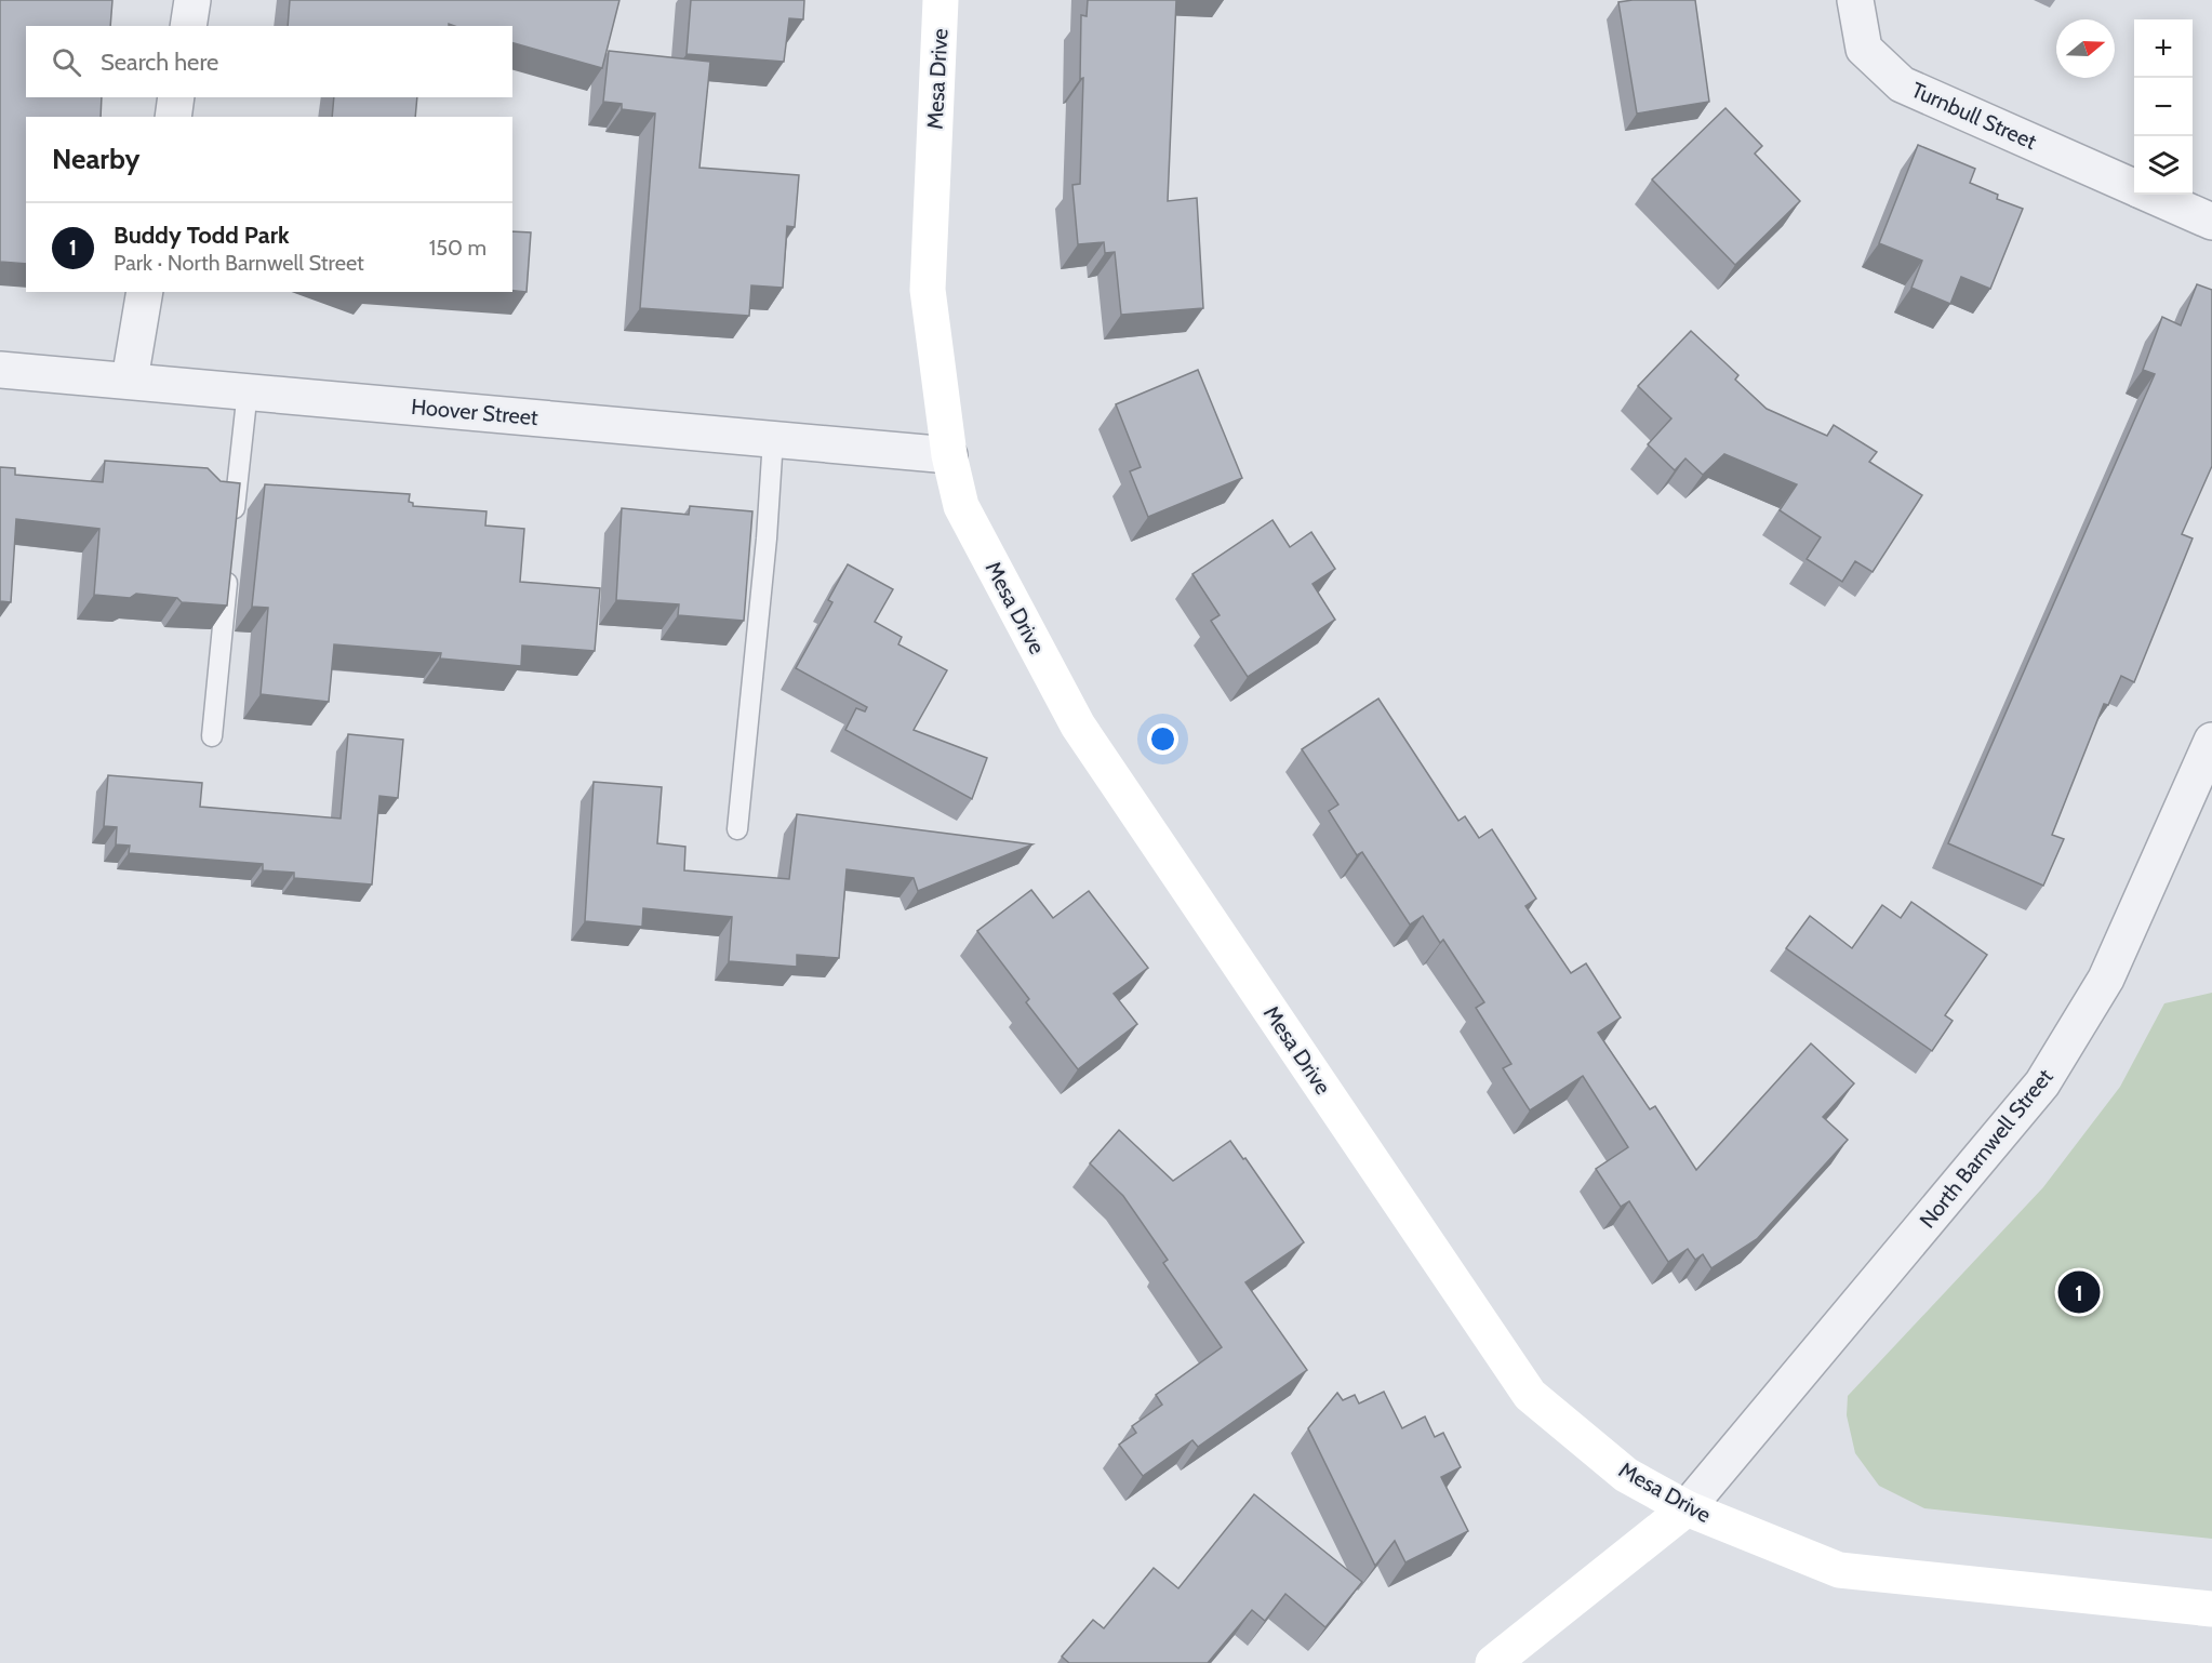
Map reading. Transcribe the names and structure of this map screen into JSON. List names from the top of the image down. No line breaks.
{"streets":{"main road":["Mesa Drive"],"street":["Turnbull Street","Hoover Street","North Barnwell Street"]},"crossings":[["Mesa Drive","Hoover Street"],["Mesa Drive","North Barnwell Street"]],"north":"right","page":{"map_buttons":["+","−"],"search":"Search here","heading":"Nearby","list":[{"mark":"1","name":"Buddy Todd Park","note":"Park · North Barnwell Street","value":"150 m"}],"pins":"1"}}
